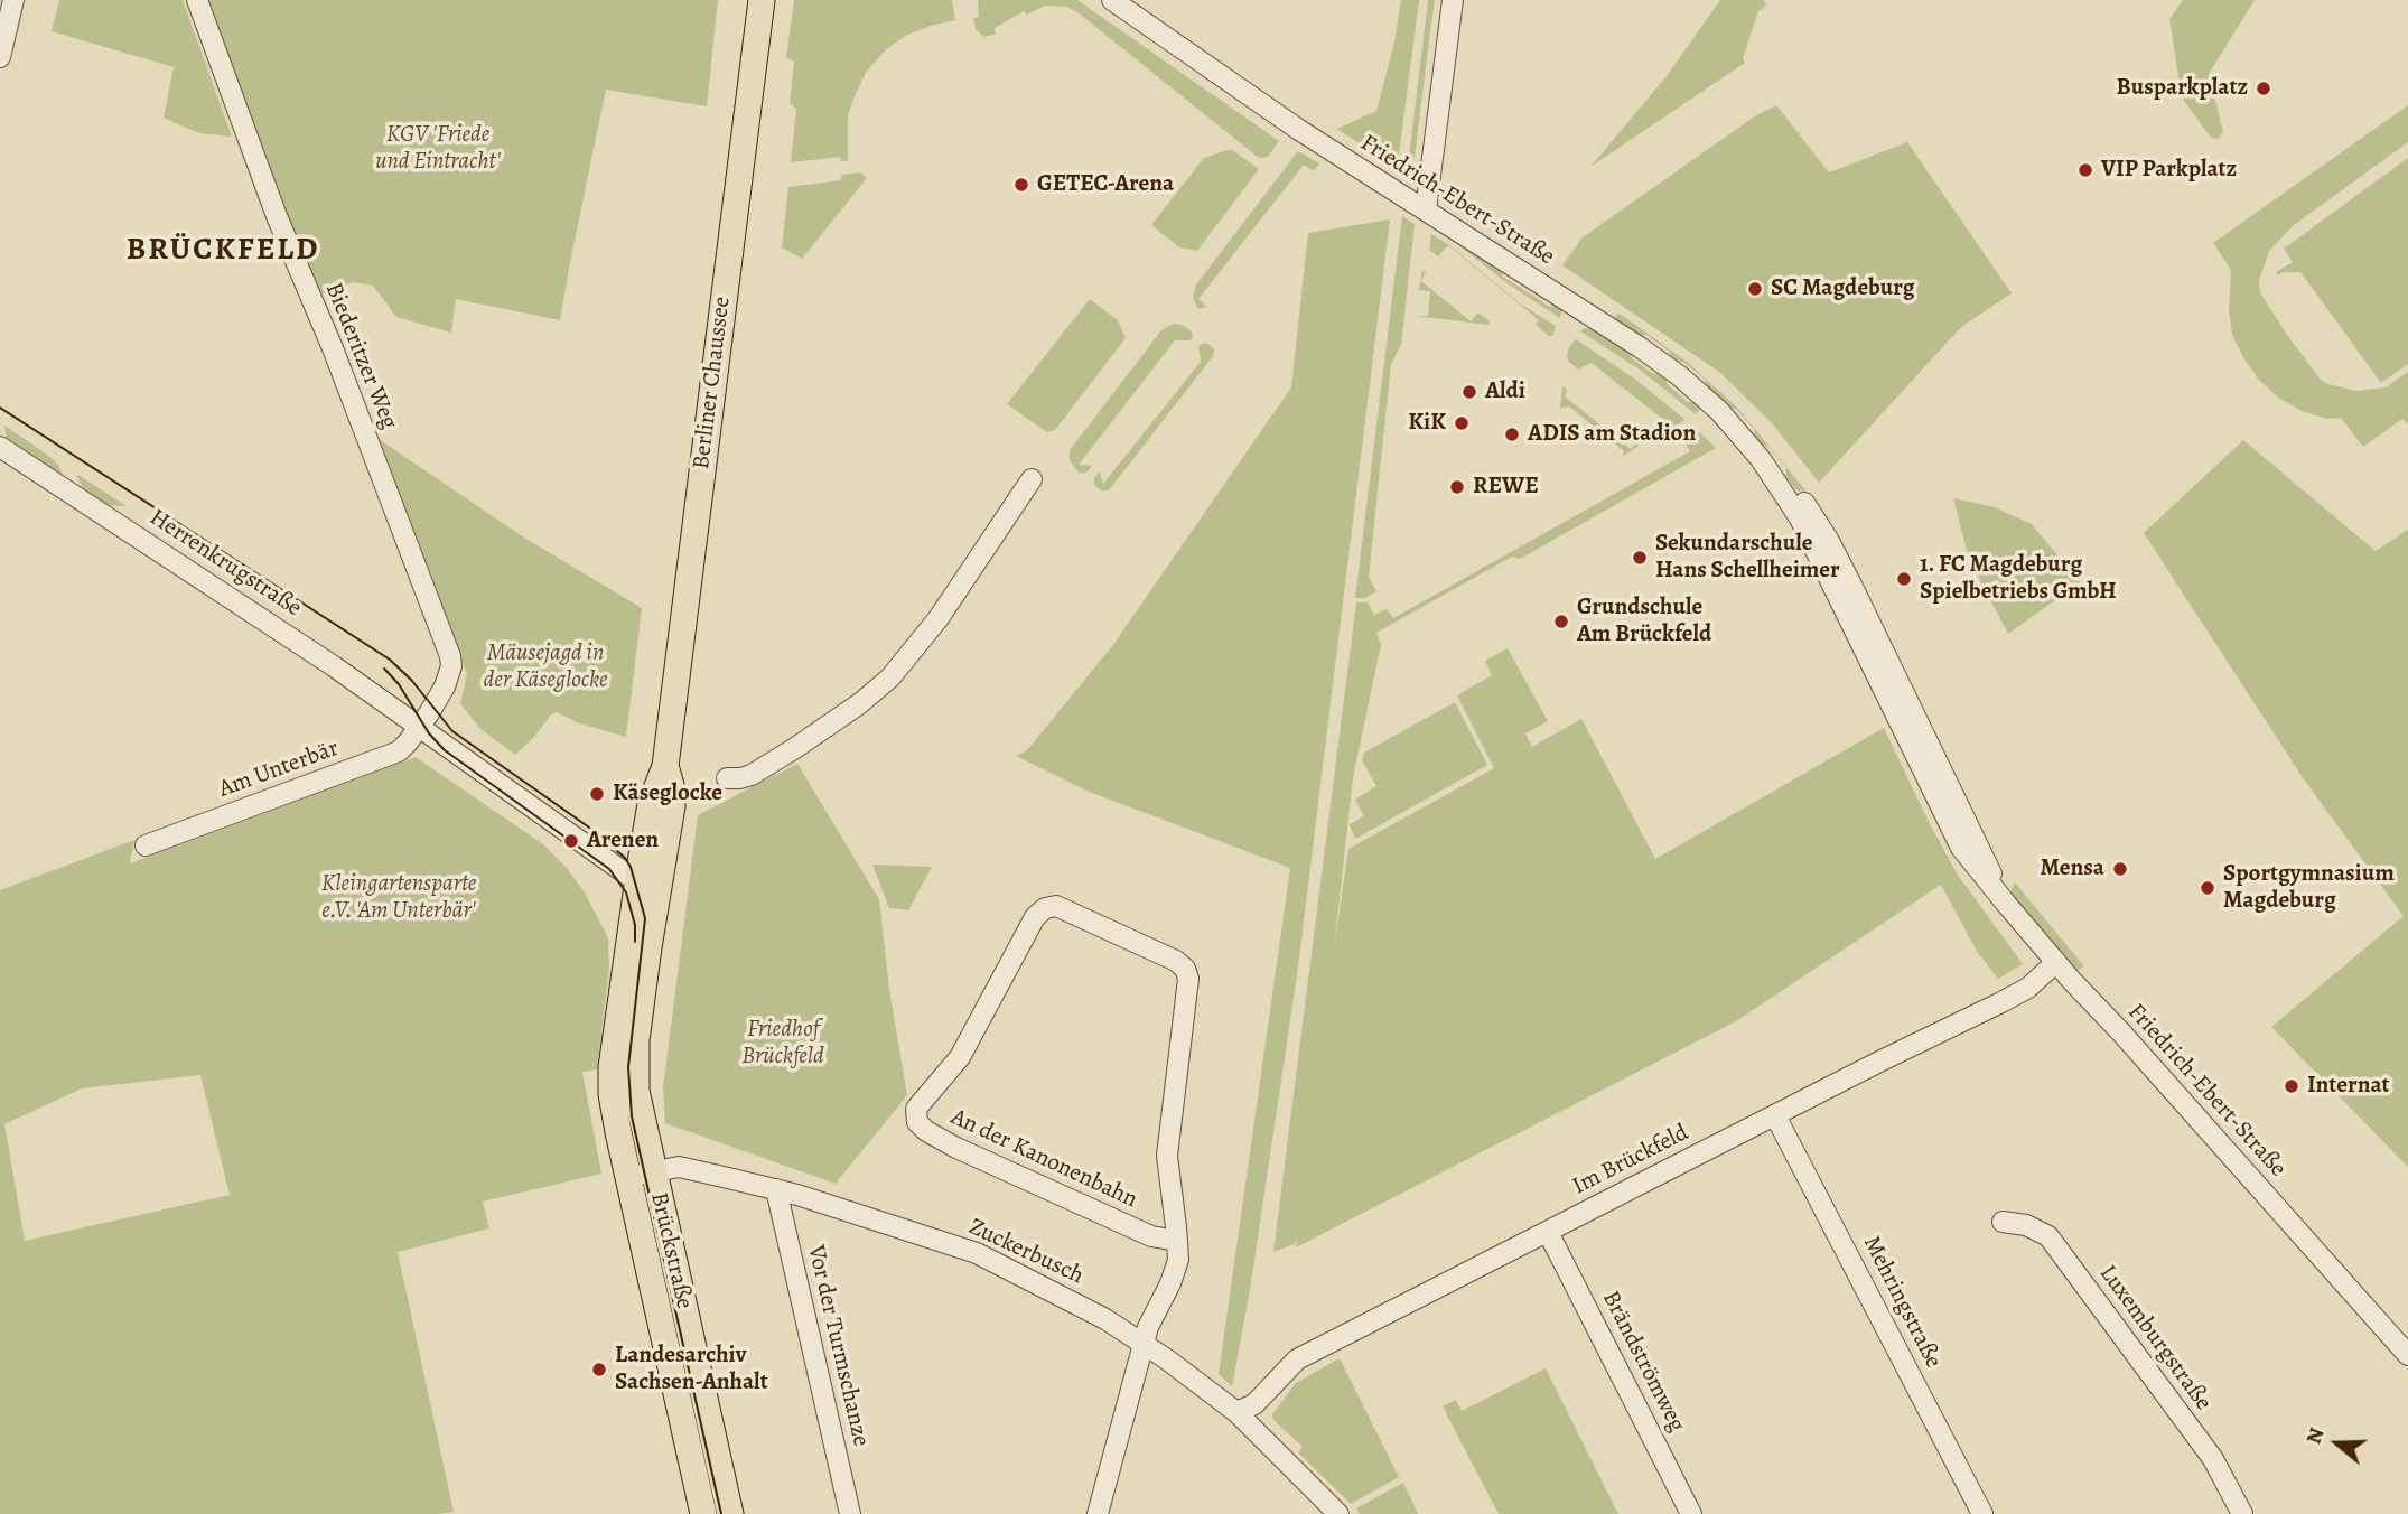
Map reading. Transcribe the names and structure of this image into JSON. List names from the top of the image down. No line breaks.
{"streets":{"main road":["Berliner Chaussee","Brückstraße"],"street":["Friedrich-Ebert-Straße","Biederitzer Weg","Herrenkrugstraße","Am Unterbär","An der Kanonenbahn","Im Brückfeld","Zuckerbusch","Mehringstraße","Luxemburgstraße","Vor der Turmschanze","Brändströmweg"]},"crossings":[["Friedrich-Ebert-Straße","Im Brückfeld"],["Biederitzer Weg","Herrenkrugstraße"],["Biederitzer Weg","Am Unterbär"],["Berliner Chaussee","Herrenkrugstraße"],["Berliner Chaussee","Brückstraße"],["Berliner Chaussee","Zuckerbusch"],["Herrenkrugstraße","Am Unterbär"],["An der Kanonenbahn","Zuckerbusch"],["Im Brückfeld","Zuckerbusch"],["Im Brückfeld","Mehringstraße"],["Im Brückfeld","Brändströmweg"],["Brückstraße","Zuckerbusch"],["Zuckerbusch","Vor der Turmschanze"]],"districts":["BRÜCKFELD"],"parks":["KGV 'Friede und Eintracht'","Mäusejagd in der Käseglocke","Kleingartensparte e.V. 'Am Unterbär'","Friedhof Brückfeld"],"places":["Busparkplatz","VIP Parkplatz","GETEC-Arena","SC Magdeburg","Aldi","KiK","ADIS am Stadion","REWE","Sekundarschule Hans Schellheimer","1. FC Magdeburg Spielbetriebs GmbH","Grundschule Am Brückfeld","Käseglocke","Arenen","Mensa","Sportgymnasium Magdeburg","Internat","Landesarchiv Sachsen-Anhalt"],"north":"left"}
